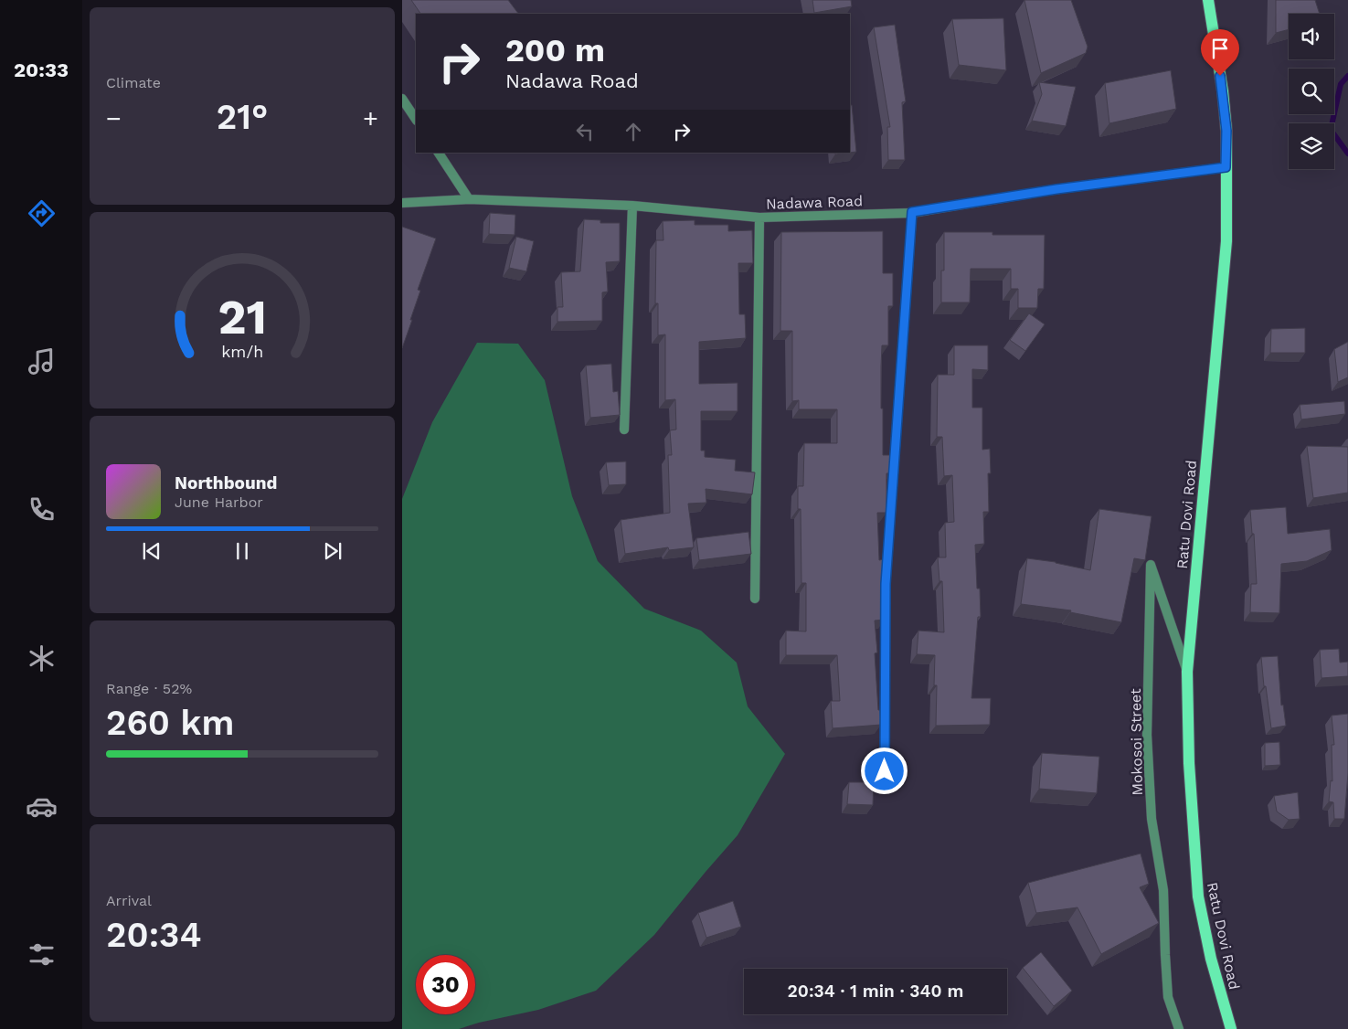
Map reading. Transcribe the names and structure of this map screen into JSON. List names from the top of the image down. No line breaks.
{"streets":{"main road":["Ratu Dovi Road"],"street":["Nadawa Road","Mokosoi Street"]},"crossings":[["Nadawa Road","Ratu Dovi Road"],["Ratu Dovi Road","Mokosoi Street"]],"page":{"tabs":"20:33","tile":["Climate",["Range · 52%","260 km"],["Arrival","20:34"]],"turn":["200 m","Nadawa Road"],"heat":["−","21°","+"],"song":["Northbound","June Harbor"],"limit":"30","trip":"20:34 · 1 min · 340 m","gauge":["21","km/h"]}}
